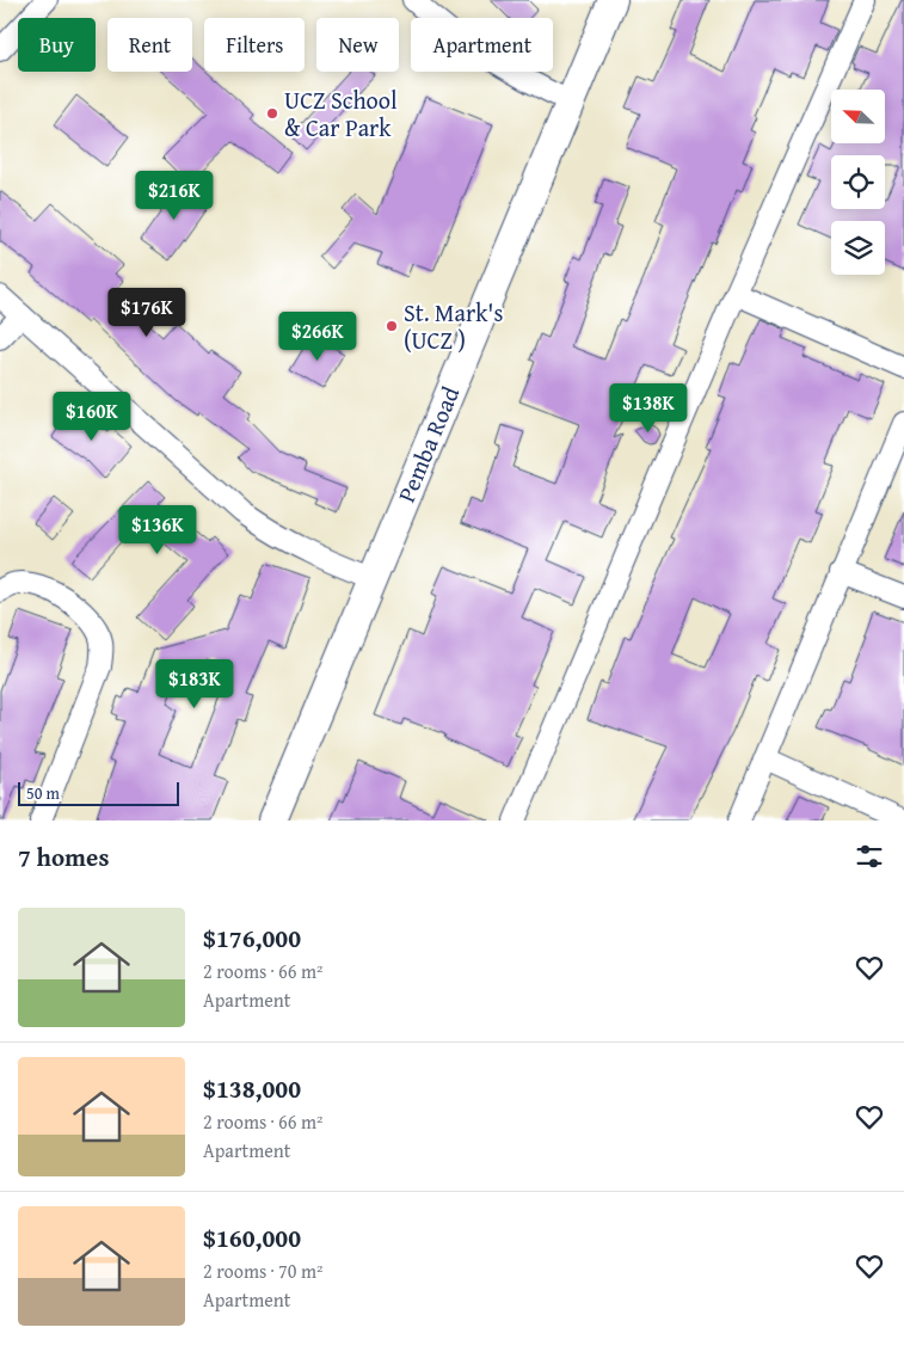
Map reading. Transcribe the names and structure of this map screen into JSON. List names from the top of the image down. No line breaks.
{"streets":{"street":["Pemba Road"]},"places":["UCZ School & Car Park","St. Mark's (UCZ )"],"scale_bar":"50 m","north":"top left","page":{"chip":["Buy","Rent","Filters","New","Apartment"],"price":["$216K","$176K","$266K","$138K","$160K","$136K","$183K"],"scale":"50 m","heading":"7 homes","list":[{"name":"$176,000","note":"2 rooms · 66 m² · Apartment"},{"name":"$138,000","note":"2 rooms · 66 m² · Apartment"},{"name":"$160,000","note":"2 rooms · 70 m² · Apartment"}]}}
